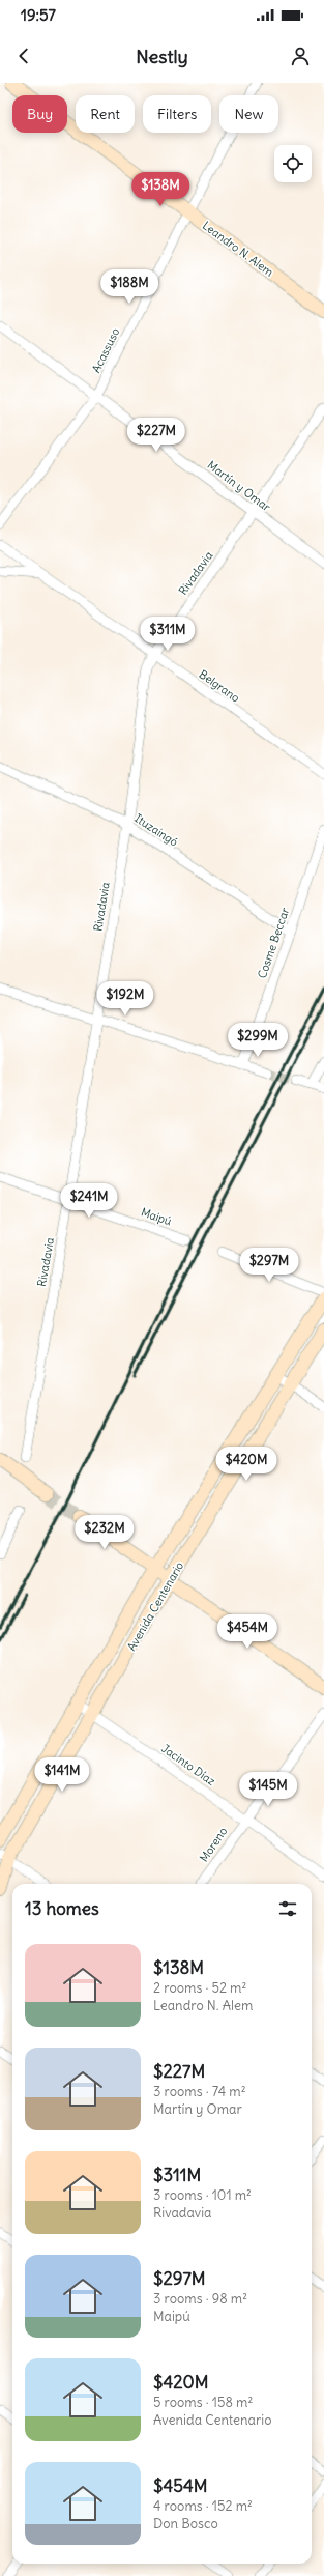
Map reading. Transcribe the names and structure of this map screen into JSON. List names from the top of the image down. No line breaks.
{"streets":{"main road":["Leandro N. Alem","Avenida Centenario"],"street":["Acassuso","Martín y Omar","Rivadavia","Belgrano","Ituzaingó","Cosme Beccar","Maipú","Jacinto Díaz","Moreno"]},"crossings":[["Leandro N. Alem","Acassuso"],["Acassuso","Martín y Omar"],["Martín y Omar","Rivadavia"],["Rivadavia","Belgrano"],["Rivadavia","Ituzaingó"],["Rivadavia","Maipú"],["Ituzaingó","Cosme Beccar"],["Avenida Centenario","Jacinto Díaz"],["Jacinto Díaz","Moreno"]],"page":{"status":"19:57","header":"Nestly","chip":["Buy","Rent","Filters","New"],"price":["$138M","$188M","$227M","$311M","$192M","$299M","$241M","$297M","$420M","$232M","$454M","$141M","$145M"],"heading":"13 homes","list":[{"name":"$138M","note":"2 rooms · 52 m² · Leandro N. Alem"},{"name":"$227M","note":"3 rooms · 74 m² · Martín y Omar"},{"name":"$311M","note":"3 rooms · 101 m² · Rivadavia"},{"name":"$297M","note":"3 rooms · 98 m² · Maipú"},{"name":"$420M","note":"5 rooms · 158 m² · Avenida Centenario"},{"name":"$454M","note":"4 rooms · 152 m² · Don Bosco"}]}}
